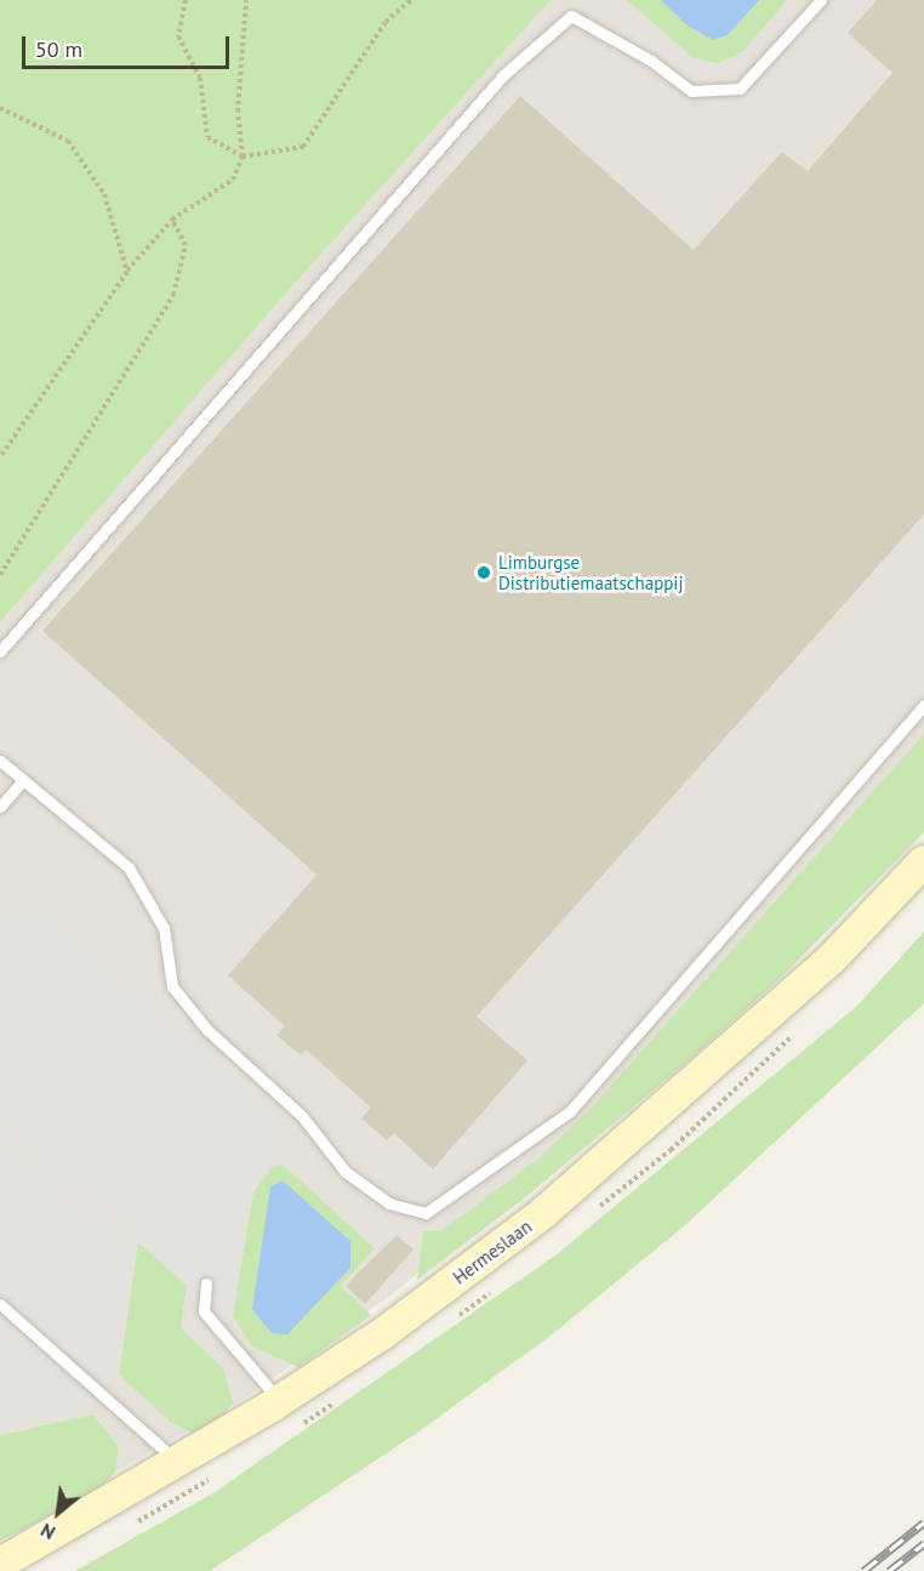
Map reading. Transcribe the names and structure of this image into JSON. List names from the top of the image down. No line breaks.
{"streets":{"street":["Hermeslaan"]},"places":["Limburgse Distributiemaatschappij"],"scale_bar":"50 m","north":"bottom left"}
